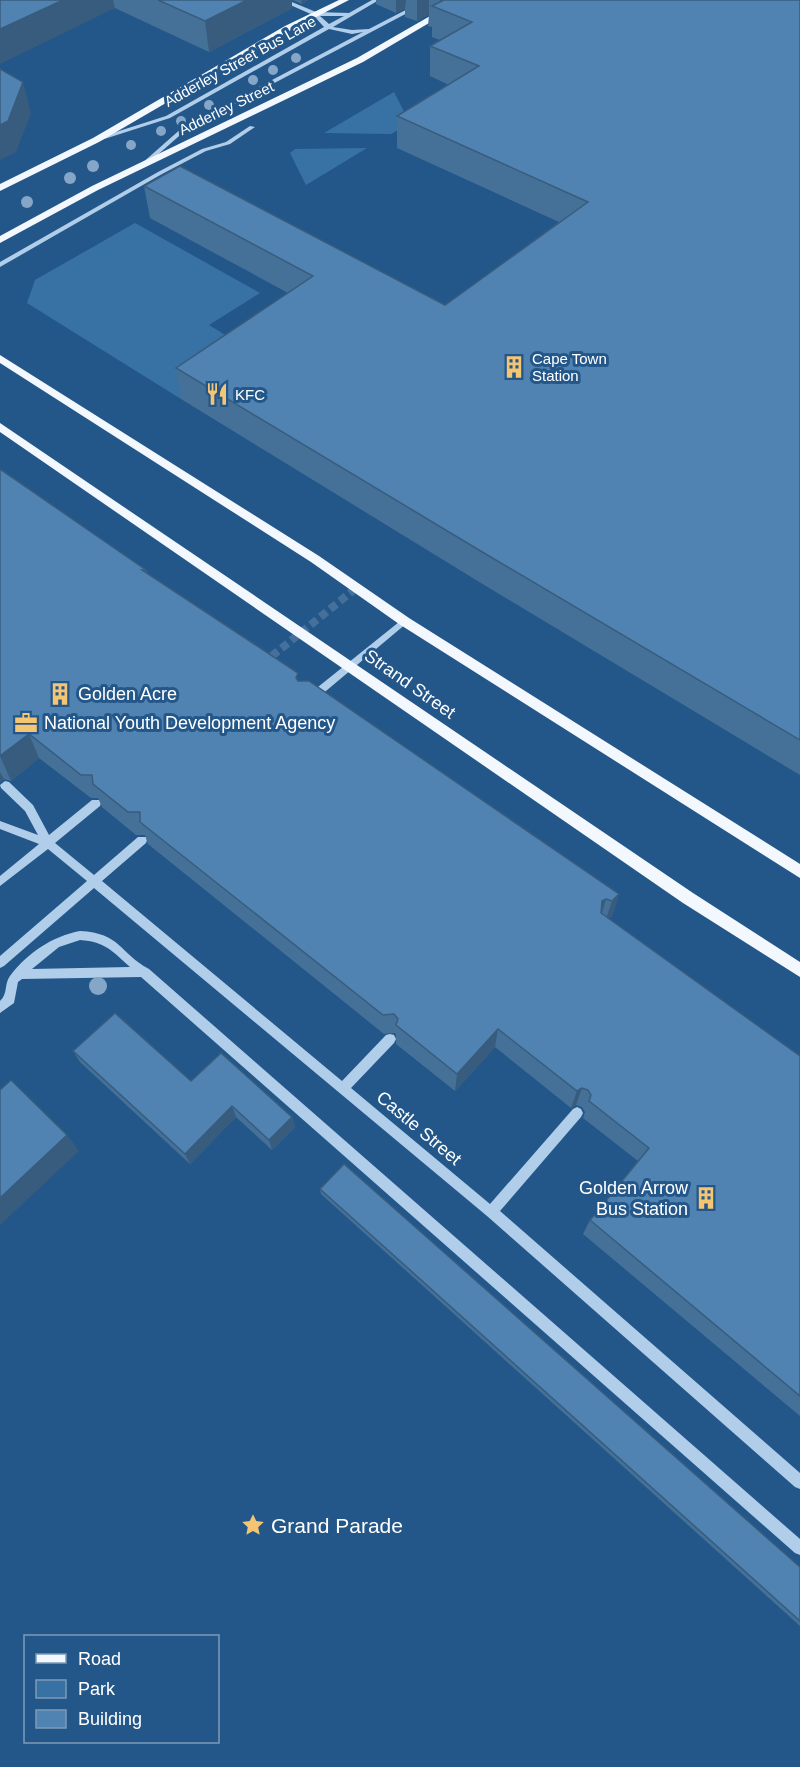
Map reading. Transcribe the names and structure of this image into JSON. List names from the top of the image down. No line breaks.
{"streets":{"main road":["Adderley Street","Strand Street"],"street":["Adderley Street Bus Lane","Castle Street"]},"crossings":[["Adderley Street Bus Lane","Adderley Street"]],"places":{"building":["Cape Town Station","Golden Acre","Golden Arrow Bus Station"],"restaurant":["KFC"],"office":["National Youth Development Agency"],"place":["Grand Parade"]},"legend":["Road","Park","Building"]}
